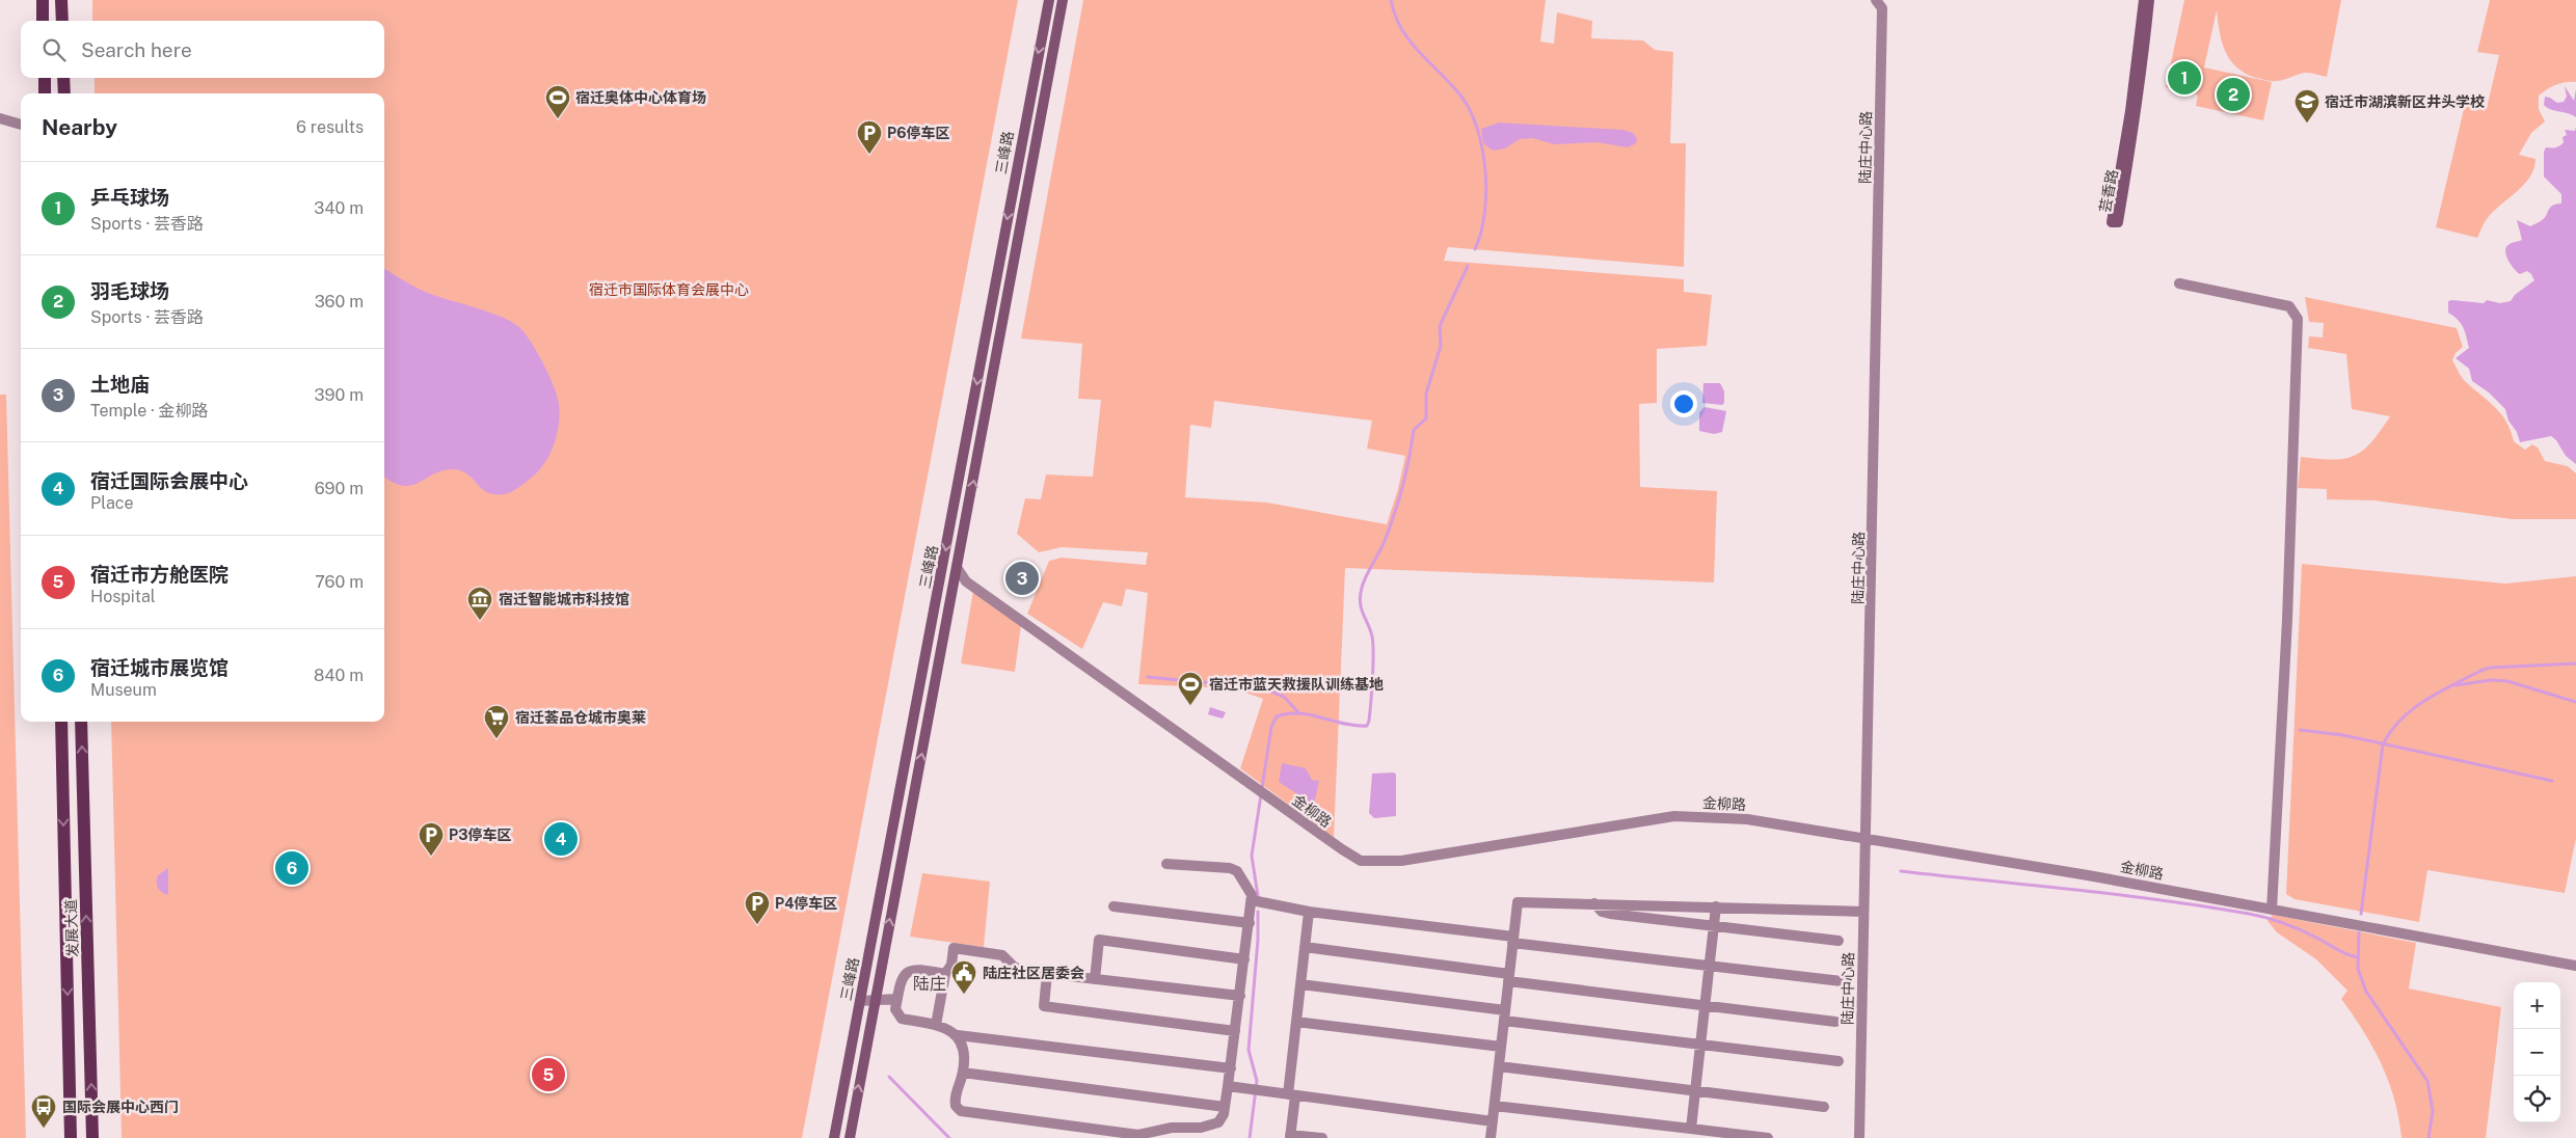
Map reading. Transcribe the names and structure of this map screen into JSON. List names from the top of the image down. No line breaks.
{"streets":{"main road":["三峰路","芸香路","发展大道"],"street":["陆庄中心路","金柳路"]},"crossings":[["陆庄中心路","金柳路"],["三峰路","金柳路"]],"districts":["陆庄"],"parks":["宿迁市国际体育会展中心"],"places":{"sports":["宿迁奥体中心体育场","宿迁市蓝天救援队训练基地"],"school or university":["宿迁市湖滨新区井头学校"],"parking":["P6停车区","P3停车区","P4停车区"],"museum":["宿迁智能城市科技馆"],"supermarket":["宿迁荟品仓城市奥莱"],"public building":["陆庄社区居委会"],"bus stop":["国际会展中心西门"]},"page":{"search":"Search here","pins":["1","2","3","4","6","5"],"heading":["Nearby","6 results"],"list":[{"mark":"1","name":"乒乓球场","note":"Sports · 芸香路","value":"340 m"},{"mark":"2","name":"羽毛球场","note":"Sports · 芸香路","value":"360 m"},{"mark":"3","name":"土地庙","note":"Temple · 金柳路","value":"390 m"},{"mark":"4","name":"宿迁国际会展中心","note":"Place","value":"690 m"},{"mark":"5","name":"宿迁市方舱医院","note":"Hospital","value":"760 m"},{"mark":"6","name":"宿迁城市展览馆","note":"Museum","value":"840 m"}],"map_buttons":["+","−"]}}
